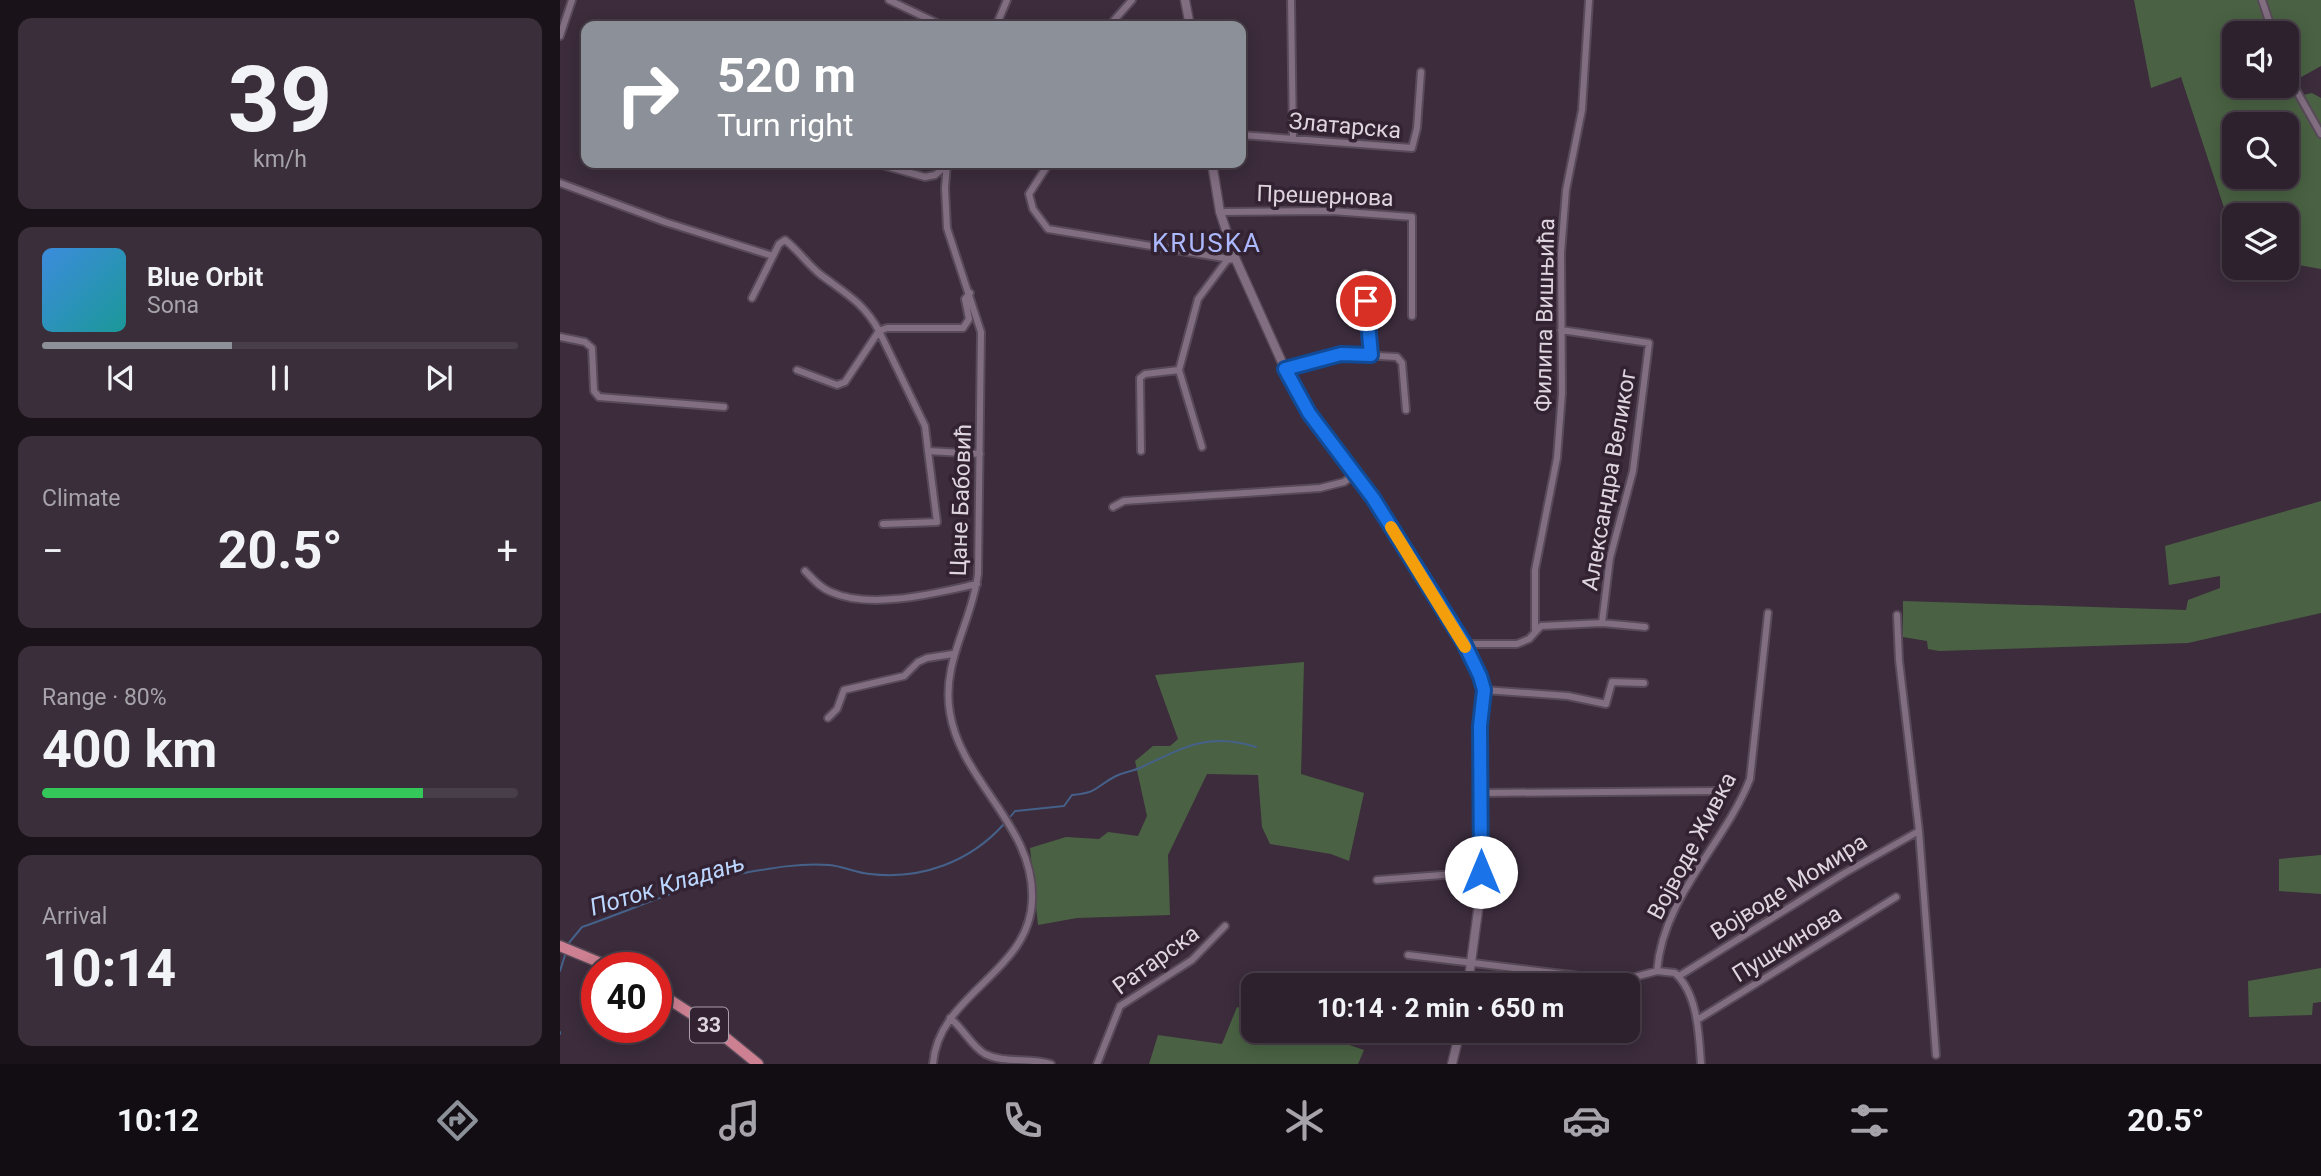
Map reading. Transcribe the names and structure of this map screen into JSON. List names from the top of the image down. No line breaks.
{"streets":{"main road":["33"],"street":["Златарска","Прешернова","Филипа Вишњића","Александра Великог","Цане Бабовић","Војводе Живка","Војводе Момира","Пушкинова","Ратарска"]},"crossings":[["Филипа Вишњића","Александра Великог"]],"districts":["KRUSKA"],"water":["Поток Кладањ"],"page":{"tile":[["39","km/h"],"Climate",["Range · 80%","400 km"],["Arrival","10:14"]],"turn":["520 m","Turn right"],"song":["Blue Orbit","Sona"],"heat":["−","20.5°","+"],"limit":"40","trip":"10:14 · 2 min · 650 m","tabs":["10:12","20.5°"]}}
